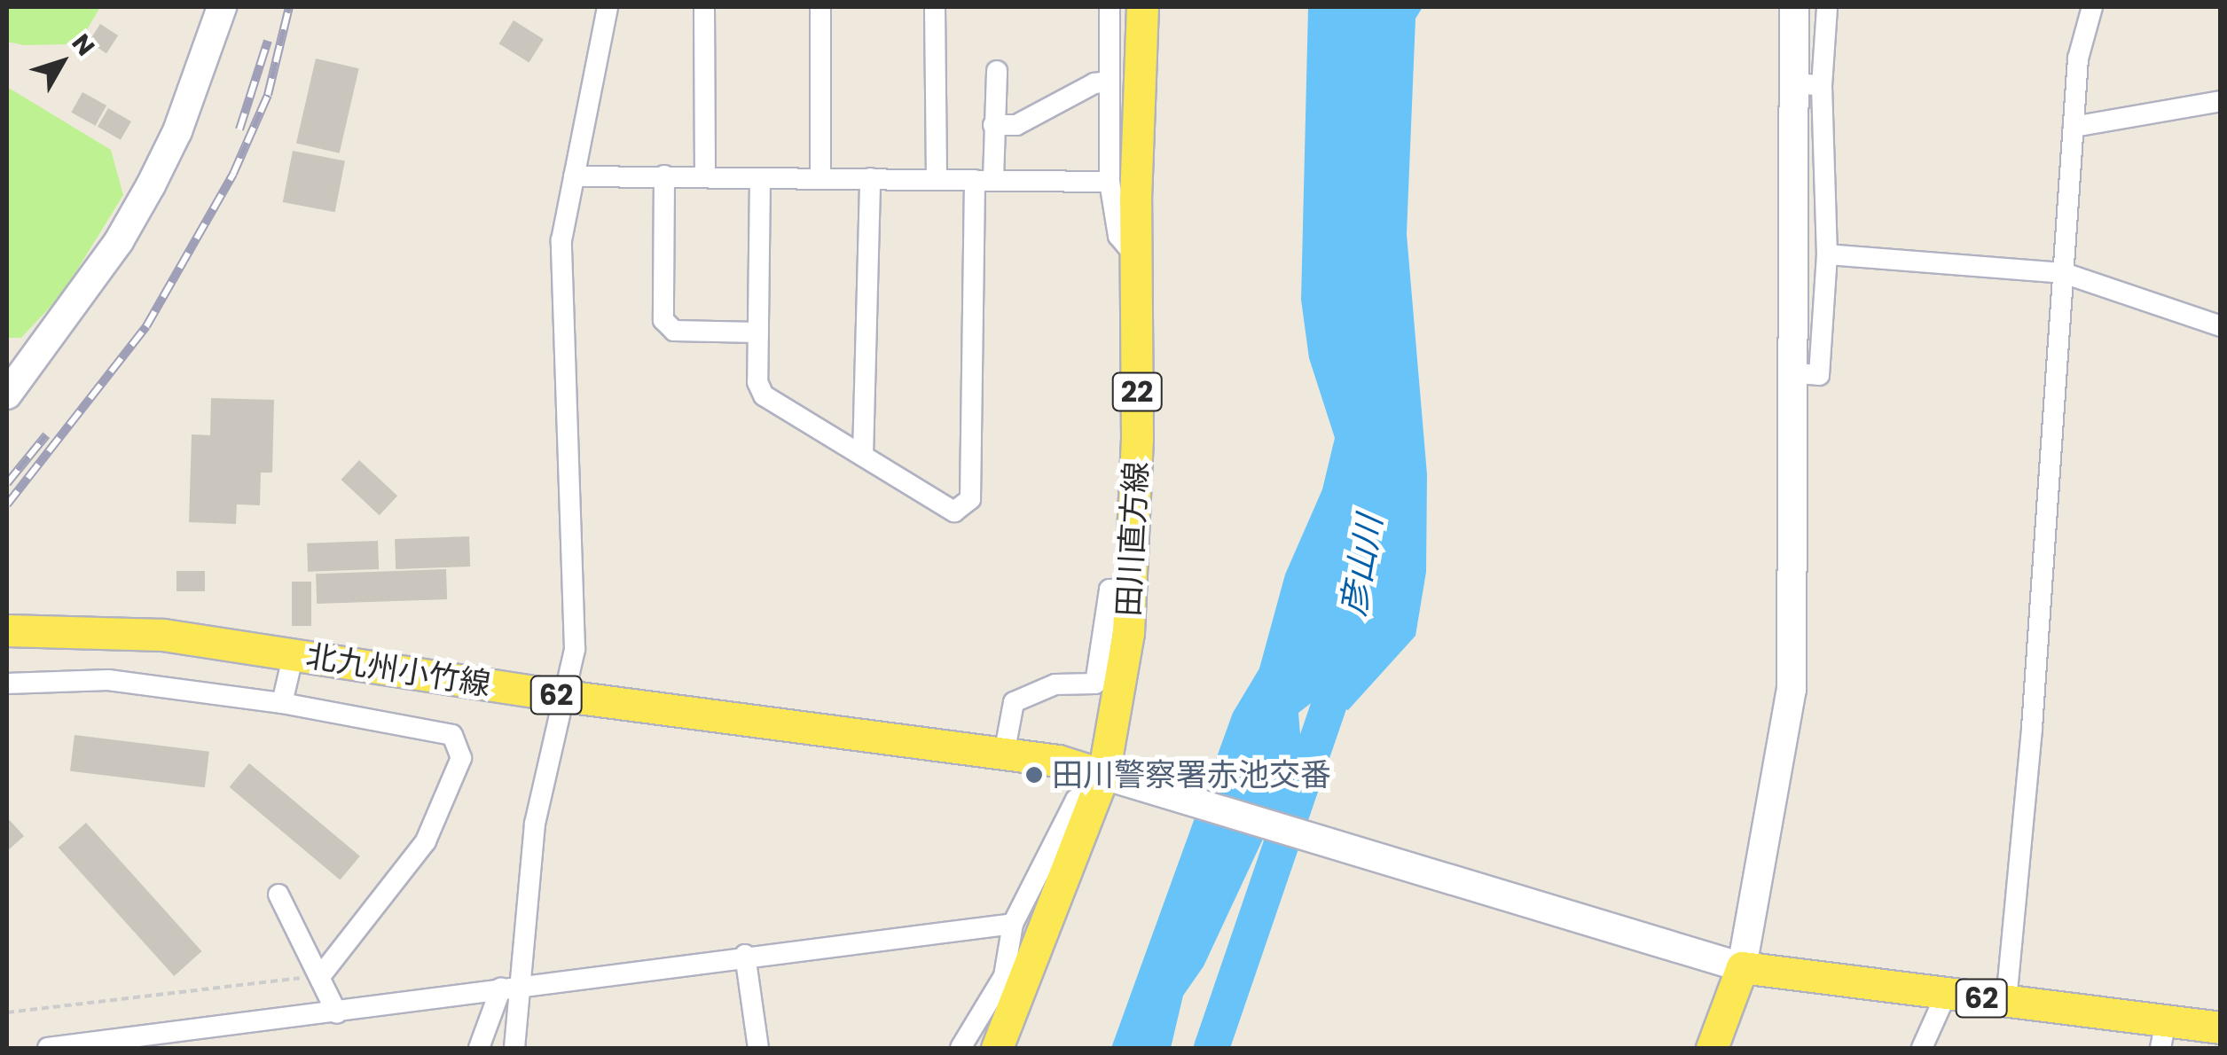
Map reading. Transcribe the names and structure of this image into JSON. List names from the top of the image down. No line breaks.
{"streets":{"main road":["22","田川直方線","北九州小竹線","62"]},"crossings":[["田川直方線","北九州小竹線"]],"water":["彦山川"],"places":["田川警察署赤池交番"],"north":"top right"}
